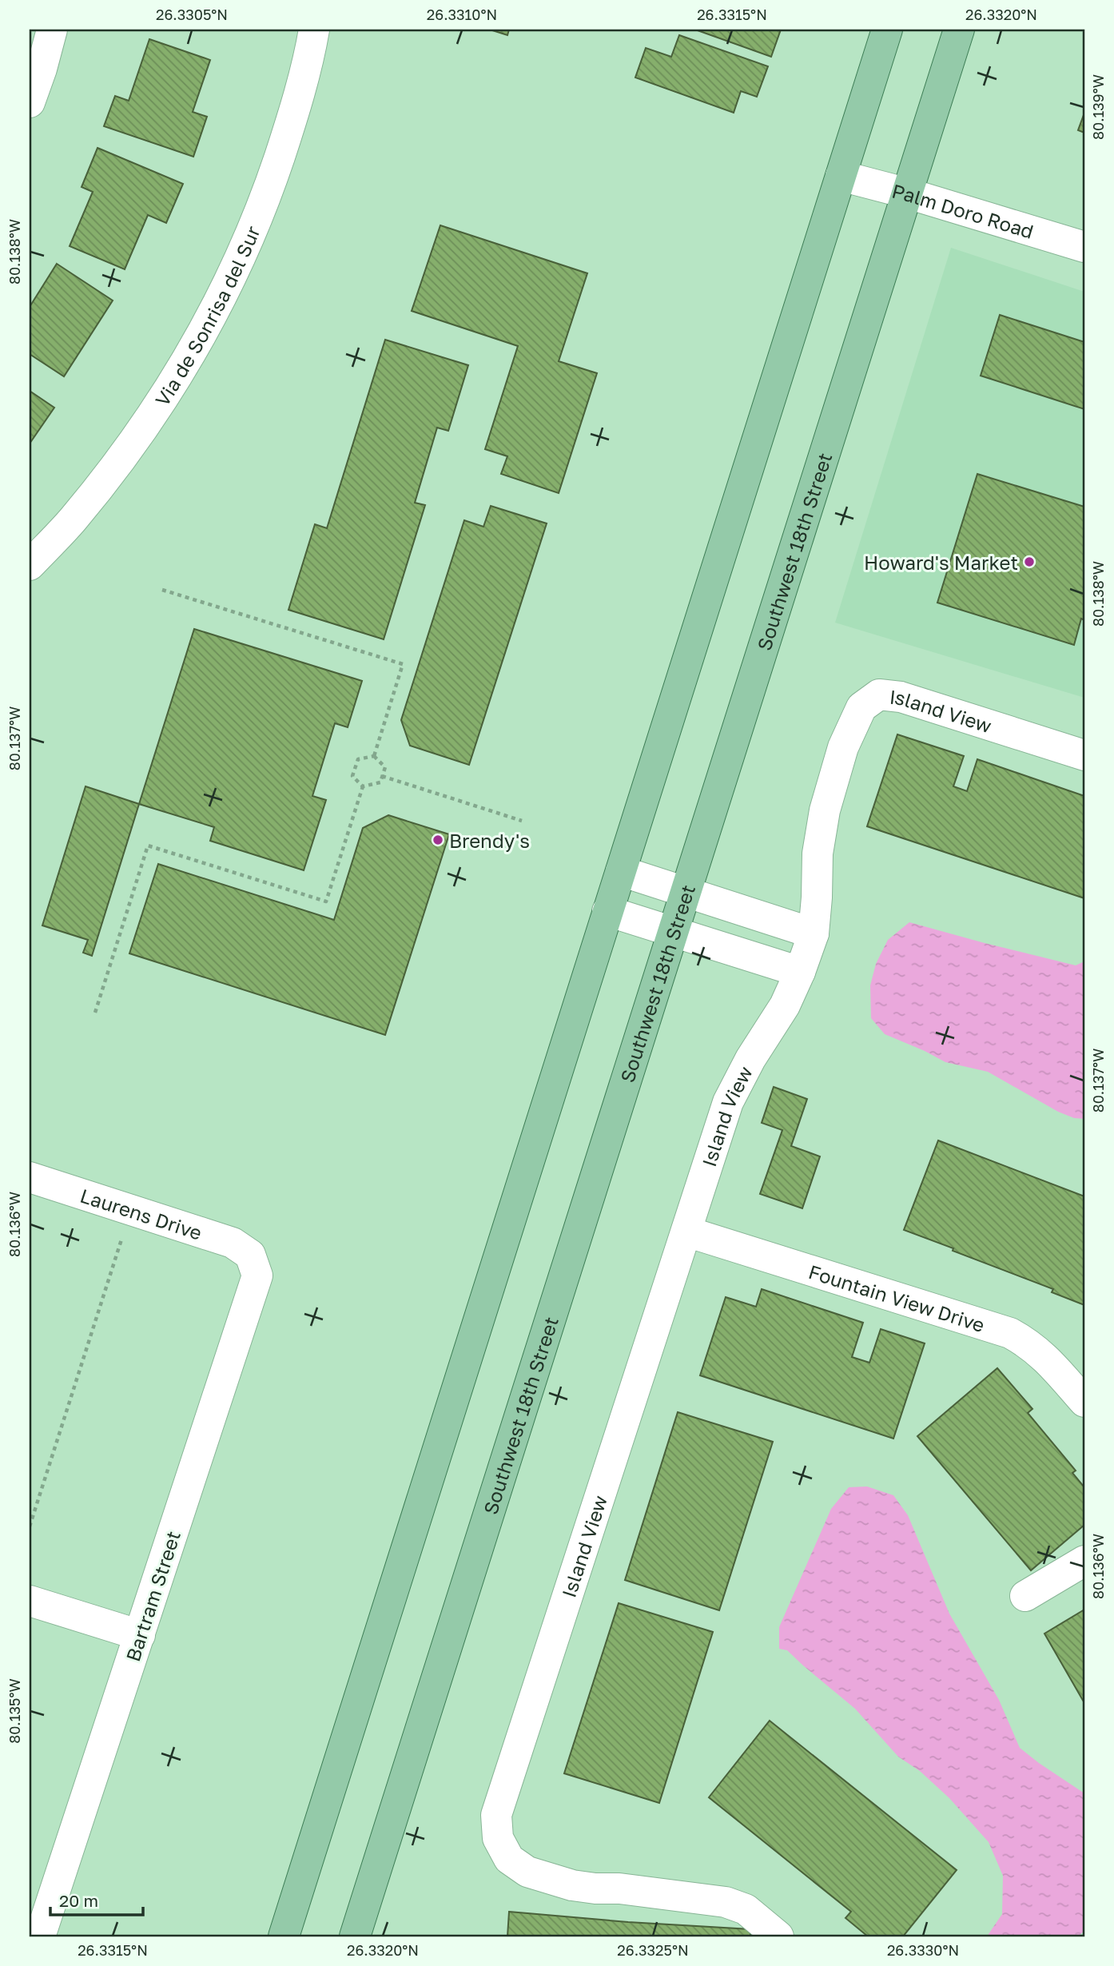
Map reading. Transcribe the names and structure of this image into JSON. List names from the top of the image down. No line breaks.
{"streets":{"main road":["Southwest 18th Street"],"street":["Palm Doro Road","Via de Sonrisa del Sur","Island View","Laurens Drive","Fountain View Drive","Bartram Street"]},"crossings":[["Palm Doro Road","Southwest 18th Street"],["Island View","Fountain View Drive"],["Laurens Drive","Bartram Street"]],"places":["Howard's Market","Brendy's"],"scale_bar":"20 m","coordinates":["26.3305°N","26.3310°N","26.3315°N","26.3320°N","80.139°W","80.138°W","80.137°W","80.136°W","80.135°W","26.3325°N","26.3330°N"]}
